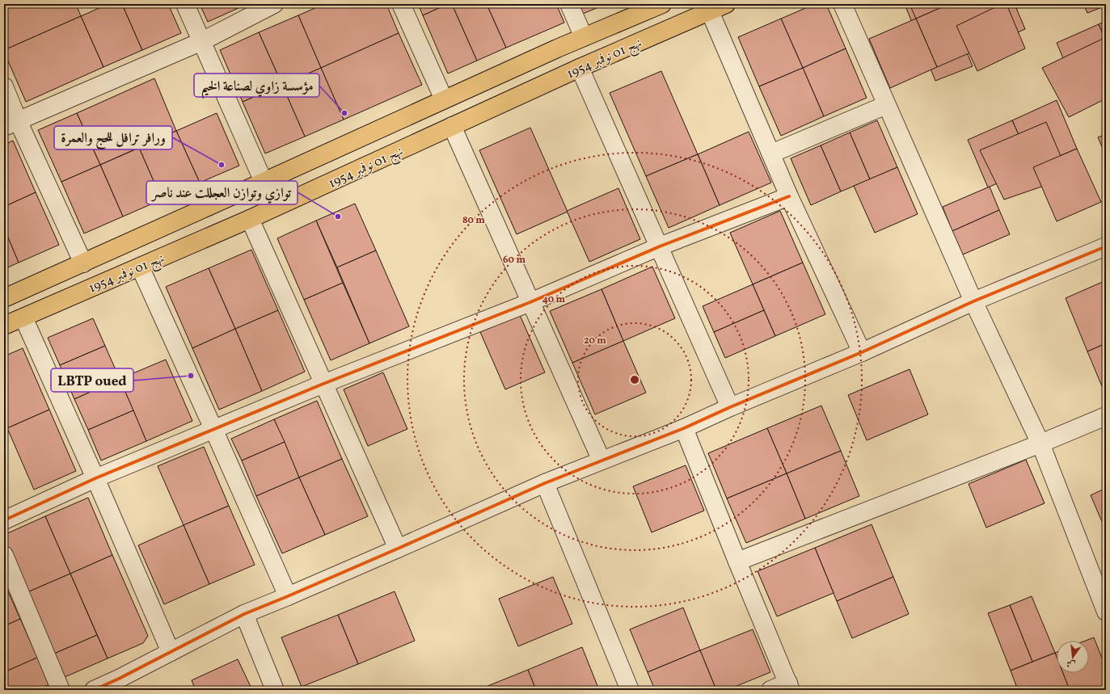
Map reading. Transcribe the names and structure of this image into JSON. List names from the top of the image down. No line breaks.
{"streets":{"main road":["نهج 01 نوفمبر 1954"]},"places":["مؤسسة زاوي لصناعة الخيم","ورافر ترافل للحج والعمرة","توازي وتوازن العجللت عند ناصر","LBTP oued"],"north":"bottom","rings":["80 m","60 m","40 m","20 m"]}
